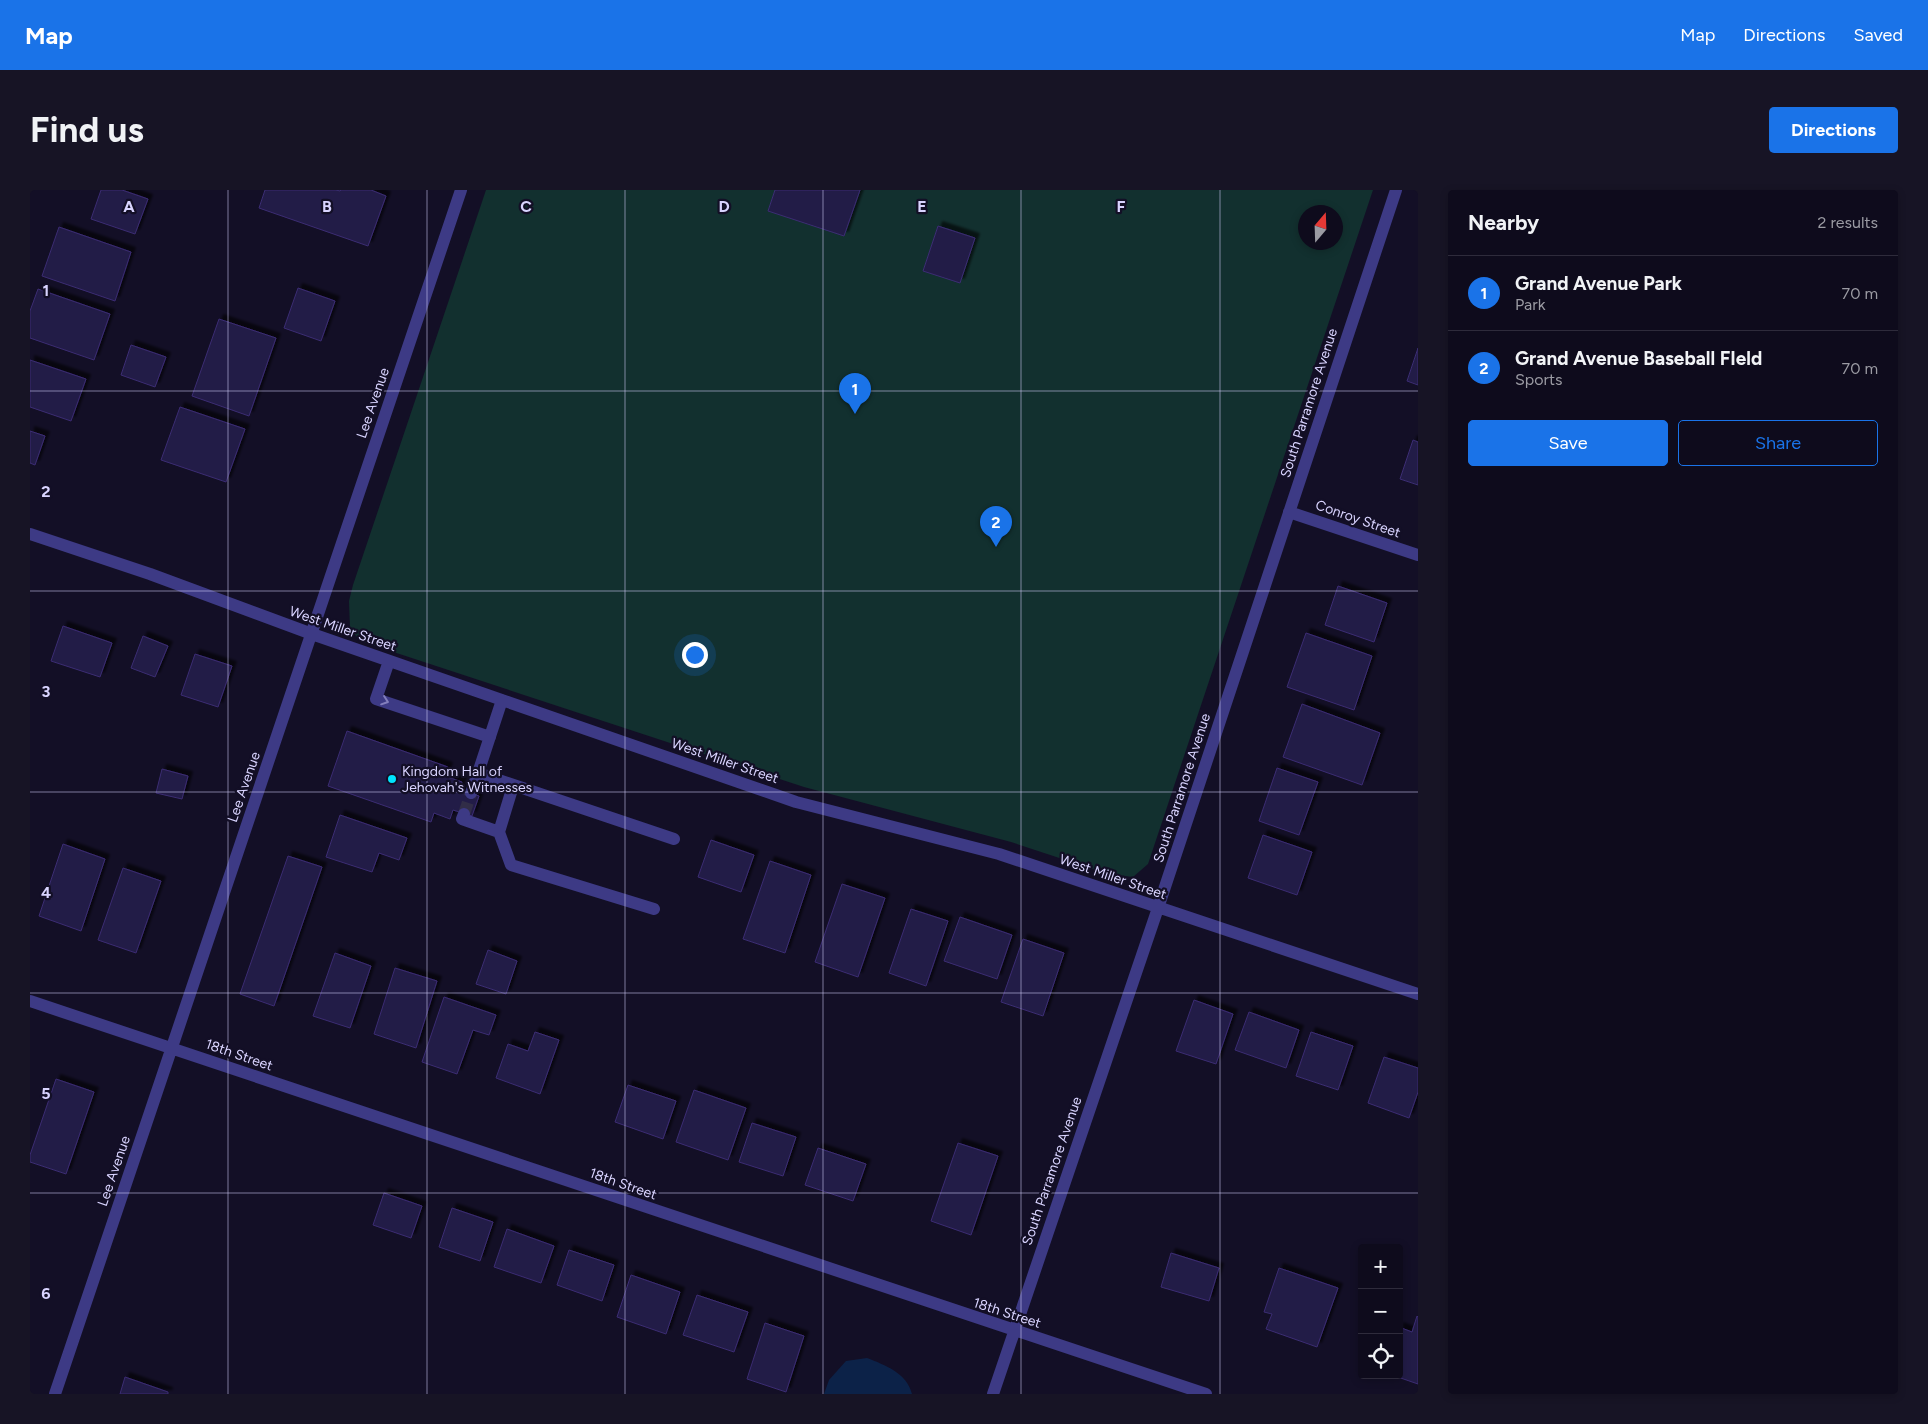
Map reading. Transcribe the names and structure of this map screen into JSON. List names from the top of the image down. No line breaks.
{"streets":{"street":["Lee Avenue","South Parramore Avenue","Conroy Street","West Miller Street","18th Street"]},"crossings":[["Lee Avenue","West Miller Street"],["Lee Avenue","18th Street"],["South Parramore Avenue","Conroy Street"],["South Parramore Avenue","West Miller Street"],["South Parramore Avenue","18th Street"]],"places":["Kingdom Hall of Jehovah's Witnesses"],"north":"top","page":{"header":"Map","nav":["Map","Directions","Saved"],"buttons":["Directions",["Save","Share"]],"title":"Find us","heading":["Nearby","2 results"],"list":[{"mark":"1","name":"Grand Avenue Park","note":"Park","value":"70 m"},{"mark":"2","name":"Grand Avenue Baseball FIeld","note":"Sports","value":"70 m"}],"pins":["1","2"],"map_buttons":["+","−"]},"grid":{"columns":["A","B","C","D","E","F"],"rows":["1","2","3","4","5","6"]}}
